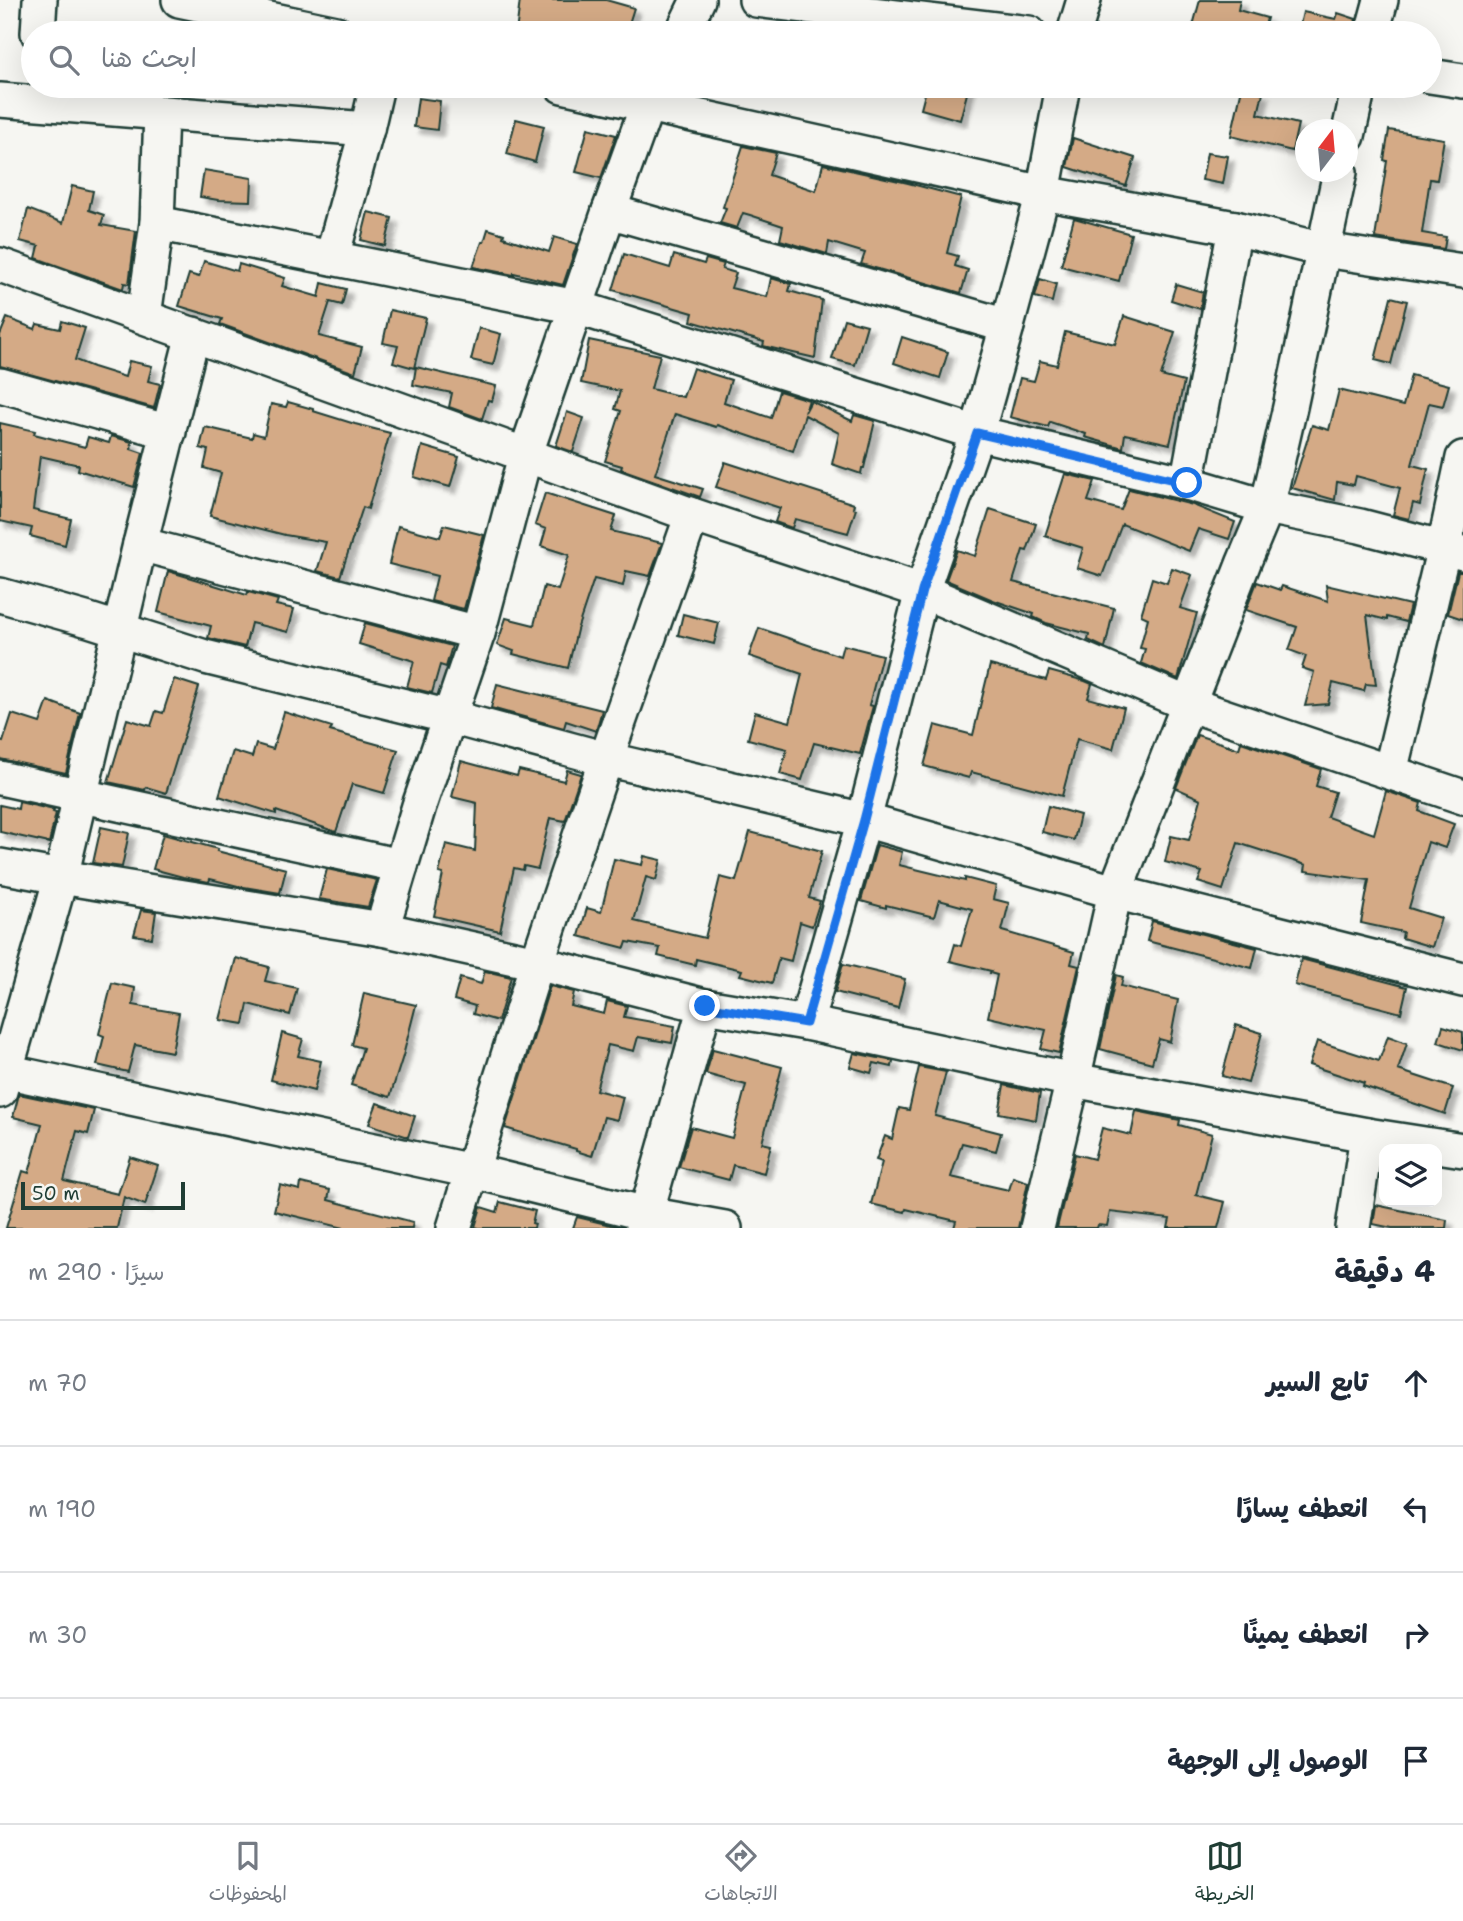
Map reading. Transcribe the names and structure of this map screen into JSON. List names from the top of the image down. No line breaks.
{"scale_bar":"50 m","north":"top","page":{"search":"ابحث هنا","scale":"50 m","heading":["4 دقيقة","سيرًا · 290 m"],"list":[["تابع السير","70 m"],["انعطف يسارًا","190 m"],["انعطف يمينًا","30 m"],"الوصول إلى الوجهة"],"nav":["الخريطة","الاتجاهات","المحفوظات"]}}
